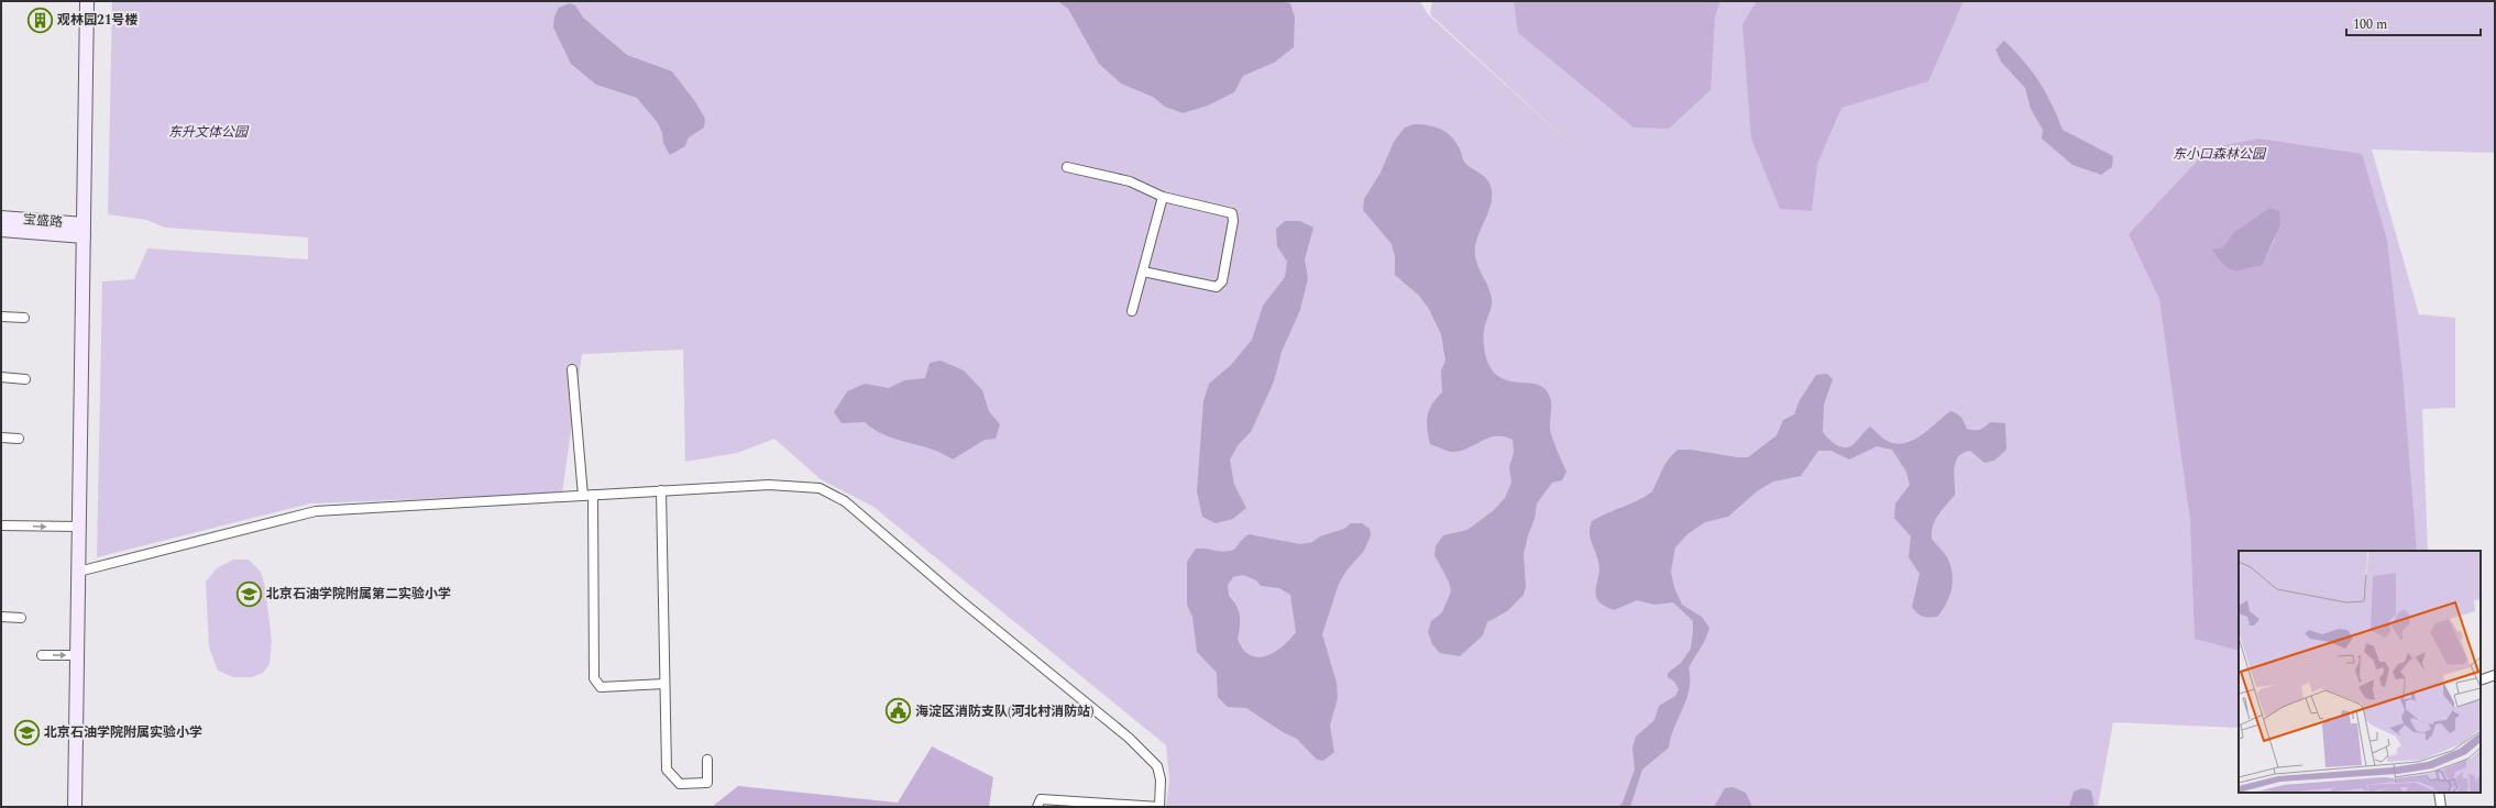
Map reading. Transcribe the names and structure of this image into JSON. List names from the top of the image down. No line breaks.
{"streets":{"street":["宝盛路"]},"parks":["东升文体公园","东小口森林公园"],"places":{"building":["观林园21号楼"],"school or university":["北京石油学院附属第二实验小学","北京石油学院附属实验小学"],"public building":["海淀区消防支队(河北村消防站)"]},"scale_bar":"100 m"}
